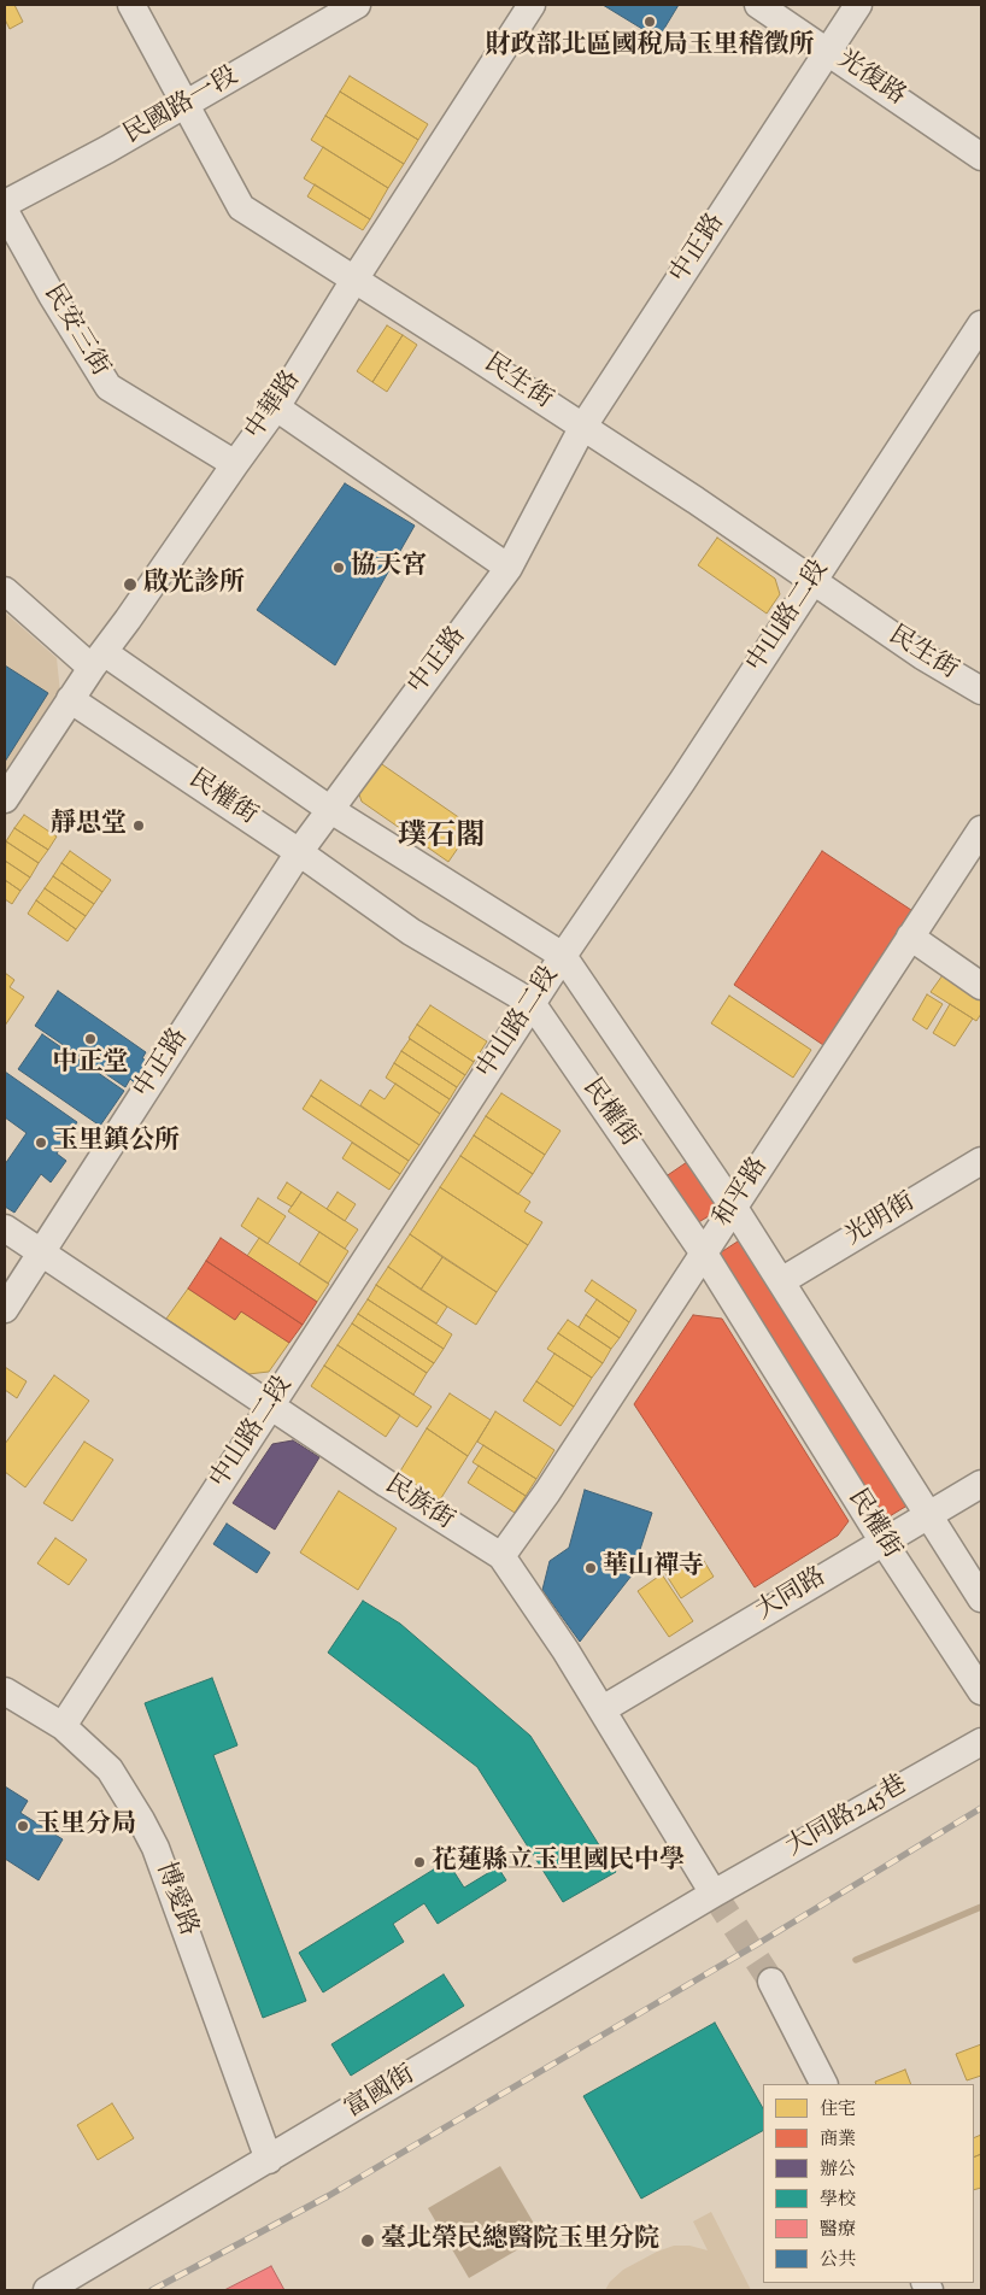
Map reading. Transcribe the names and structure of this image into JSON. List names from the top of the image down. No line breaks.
{"streets":{"street":["光復路","民國路一段","中正路","民安三街","民生街","中華路","中山路二段","民權街","和平路","光明街","民族街","大同路","大同路245巷","博愛路","富國街"]},"crossings":[["光復路","中正路"],["民國路一段","民生街"],["中正路","民生街"],["中正路","民權街"],["中正路","民族街"],["民安三街","中華路"],["民生街","中華路"],["民生街","中山路二段"],["中華路","民權街"],["中山路二段","民權街"],["中山路二段","民族街"],["中山路二段","博愛路"],["民權街","和平路"],["民權街","光明街"],["民權街","大同路"],["和平路","民族街"],["民族街","大同路"],["民族街","大同路245巷"],["民族街","富國街"],["大同路245巷","富國街"],["博愛路","富國街"]],"districts":["璞石閣"],"places":["財政部北區國稅局玉里稽徵所","協天宮","啟光診所","靜思堂","中正堂","玉里鎮公所","華山禪寺","玉里分局","花蓮縣立玉里國民中學","臺北榮民總醫院玉里分院"],"legend":["住宅","商業","辦公","學校","醫療","公共"]}
